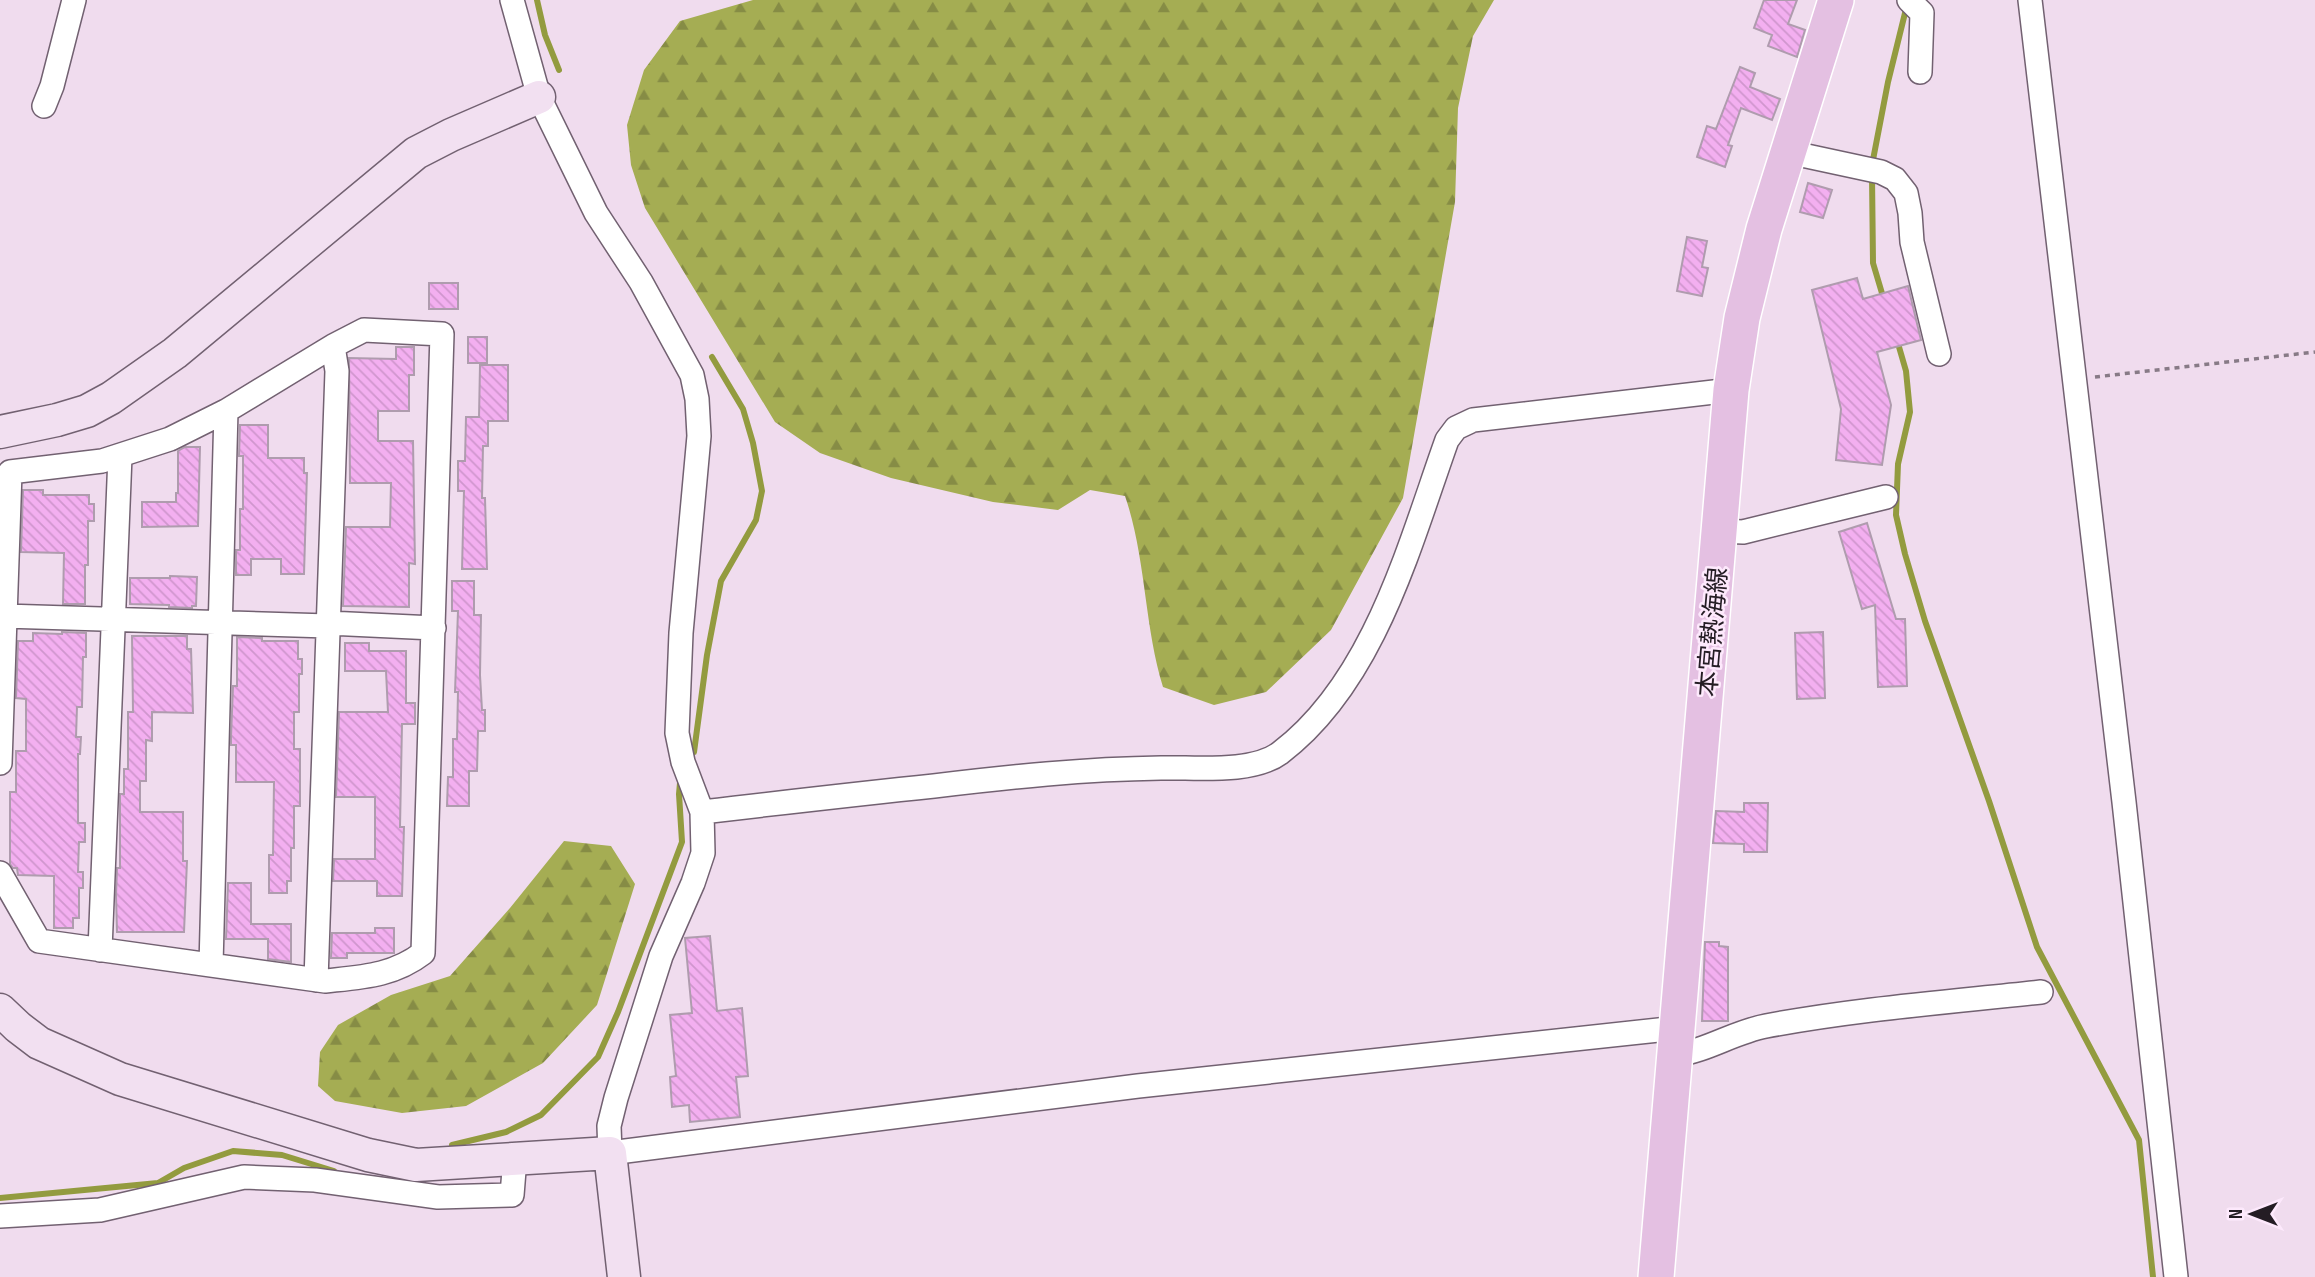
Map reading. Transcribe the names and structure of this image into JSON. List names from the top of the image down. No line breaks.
{"streets":{"main road":["本宮熱海線"]},"north":"left"}
